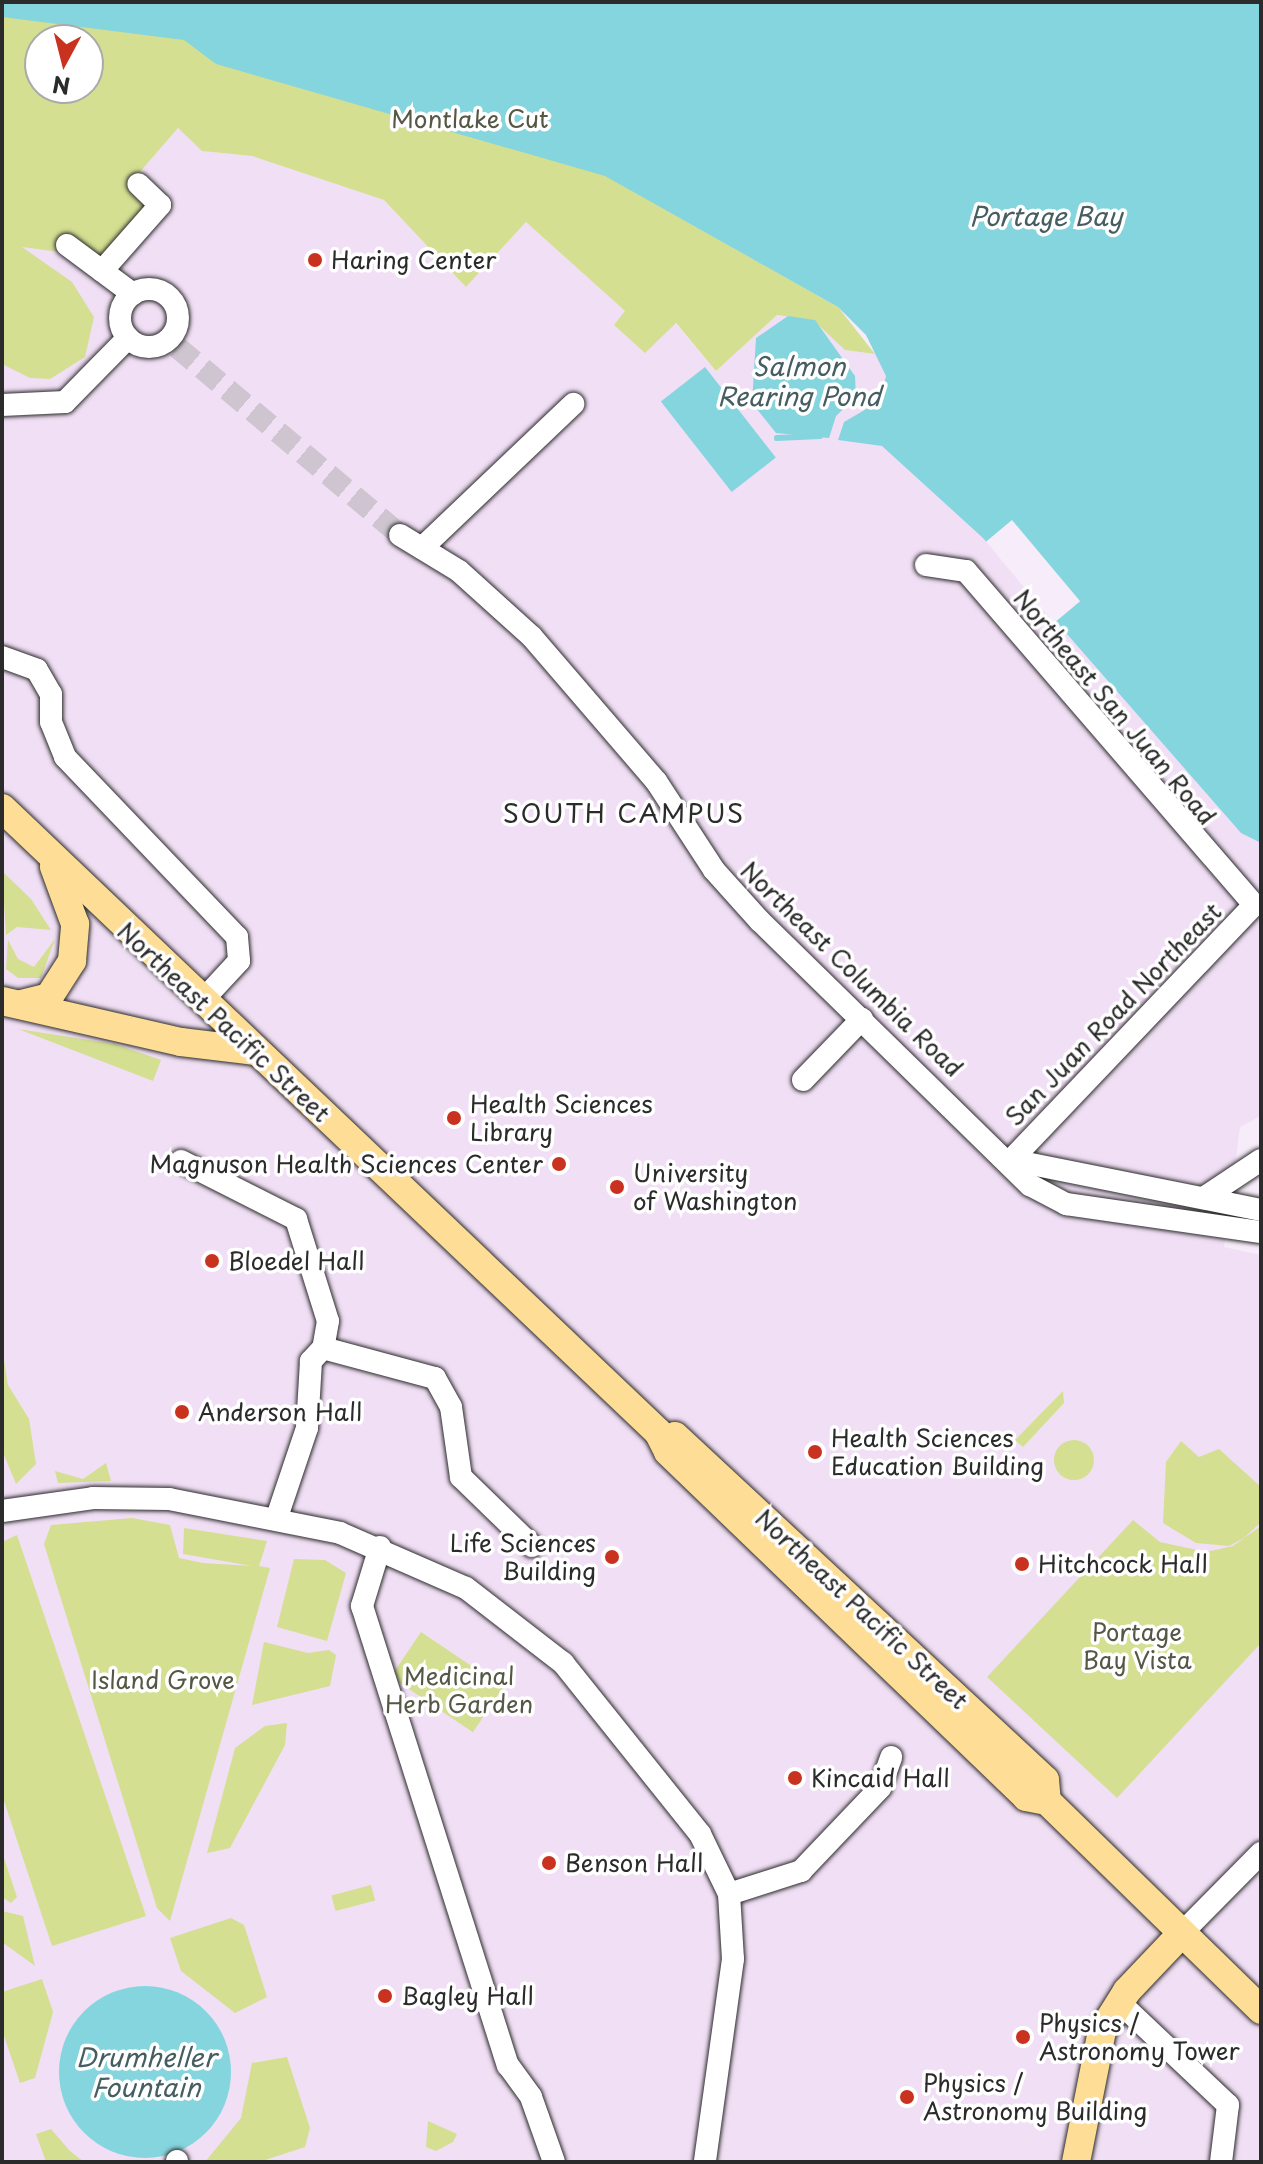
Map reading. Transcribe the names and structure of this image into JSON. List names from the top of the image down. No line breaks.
{"streets":{"main road":["Northeast Pacific Street"],"street":["Northeast San Juan Road","Northeast Columbia Road","San Juan Road Northeast"]},"crossings":[["Northeast San Juan Road","San Juan Road Northeast"],["Northeast Columbia Road","San Juan Road Northeast"]],"districts":["SOUTH CAMPUS"],"water":["Portage Bay","Salmon Rearing Pond","Drumheller Fountain"],"parks":["Montlake Cut","Portage Bay Vista","Medicinal Herb Garden","Island Grove"],"places":["Haring Center","Health Sciences Library","Magnuson Health Sciences Center","University of Washington","Bloedel Hall","Anderson Hall","Health Sciences Education Building","Life Sciences Building","Hitchcock Hall","Kincaid Hall","Benson Hall","Bagley Hall","Physics / Astronomy Tower","Physics / Astronomy Building"],"north":"bottom"}
